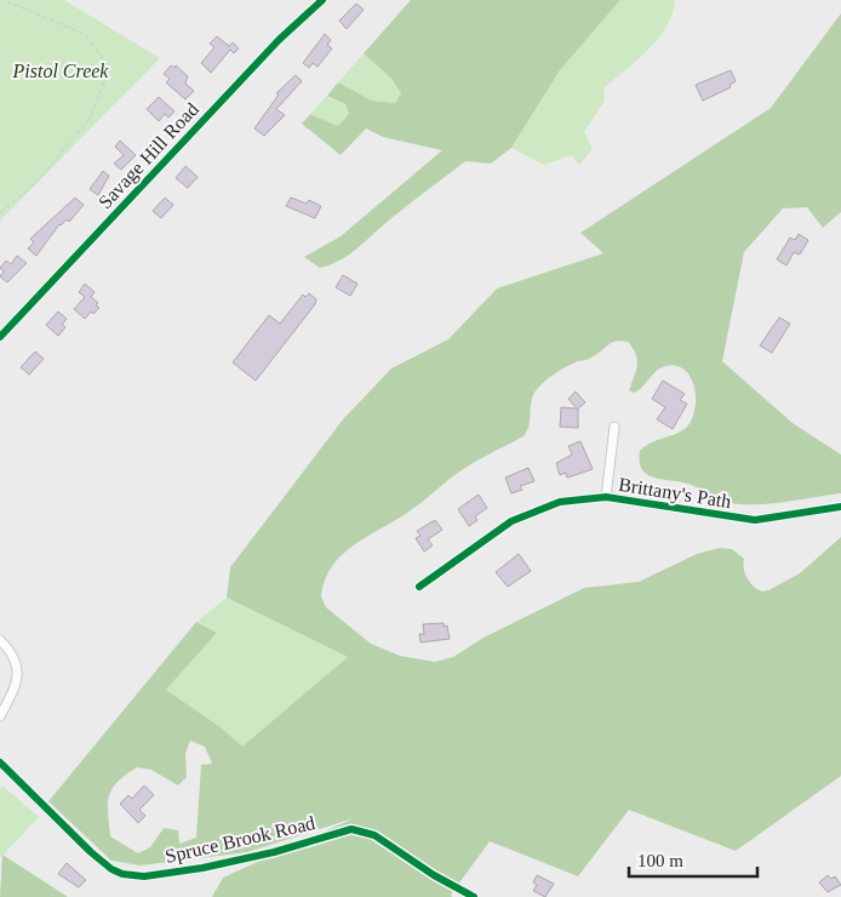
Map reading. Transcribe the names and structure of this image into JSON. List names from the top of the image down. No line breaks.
{"streets":{"street":["Savage Hill Road","Brittany's Path","Spruce Brook Road"]},"parks":["Pistol Creek"],"scale_bar":"100 m"}
